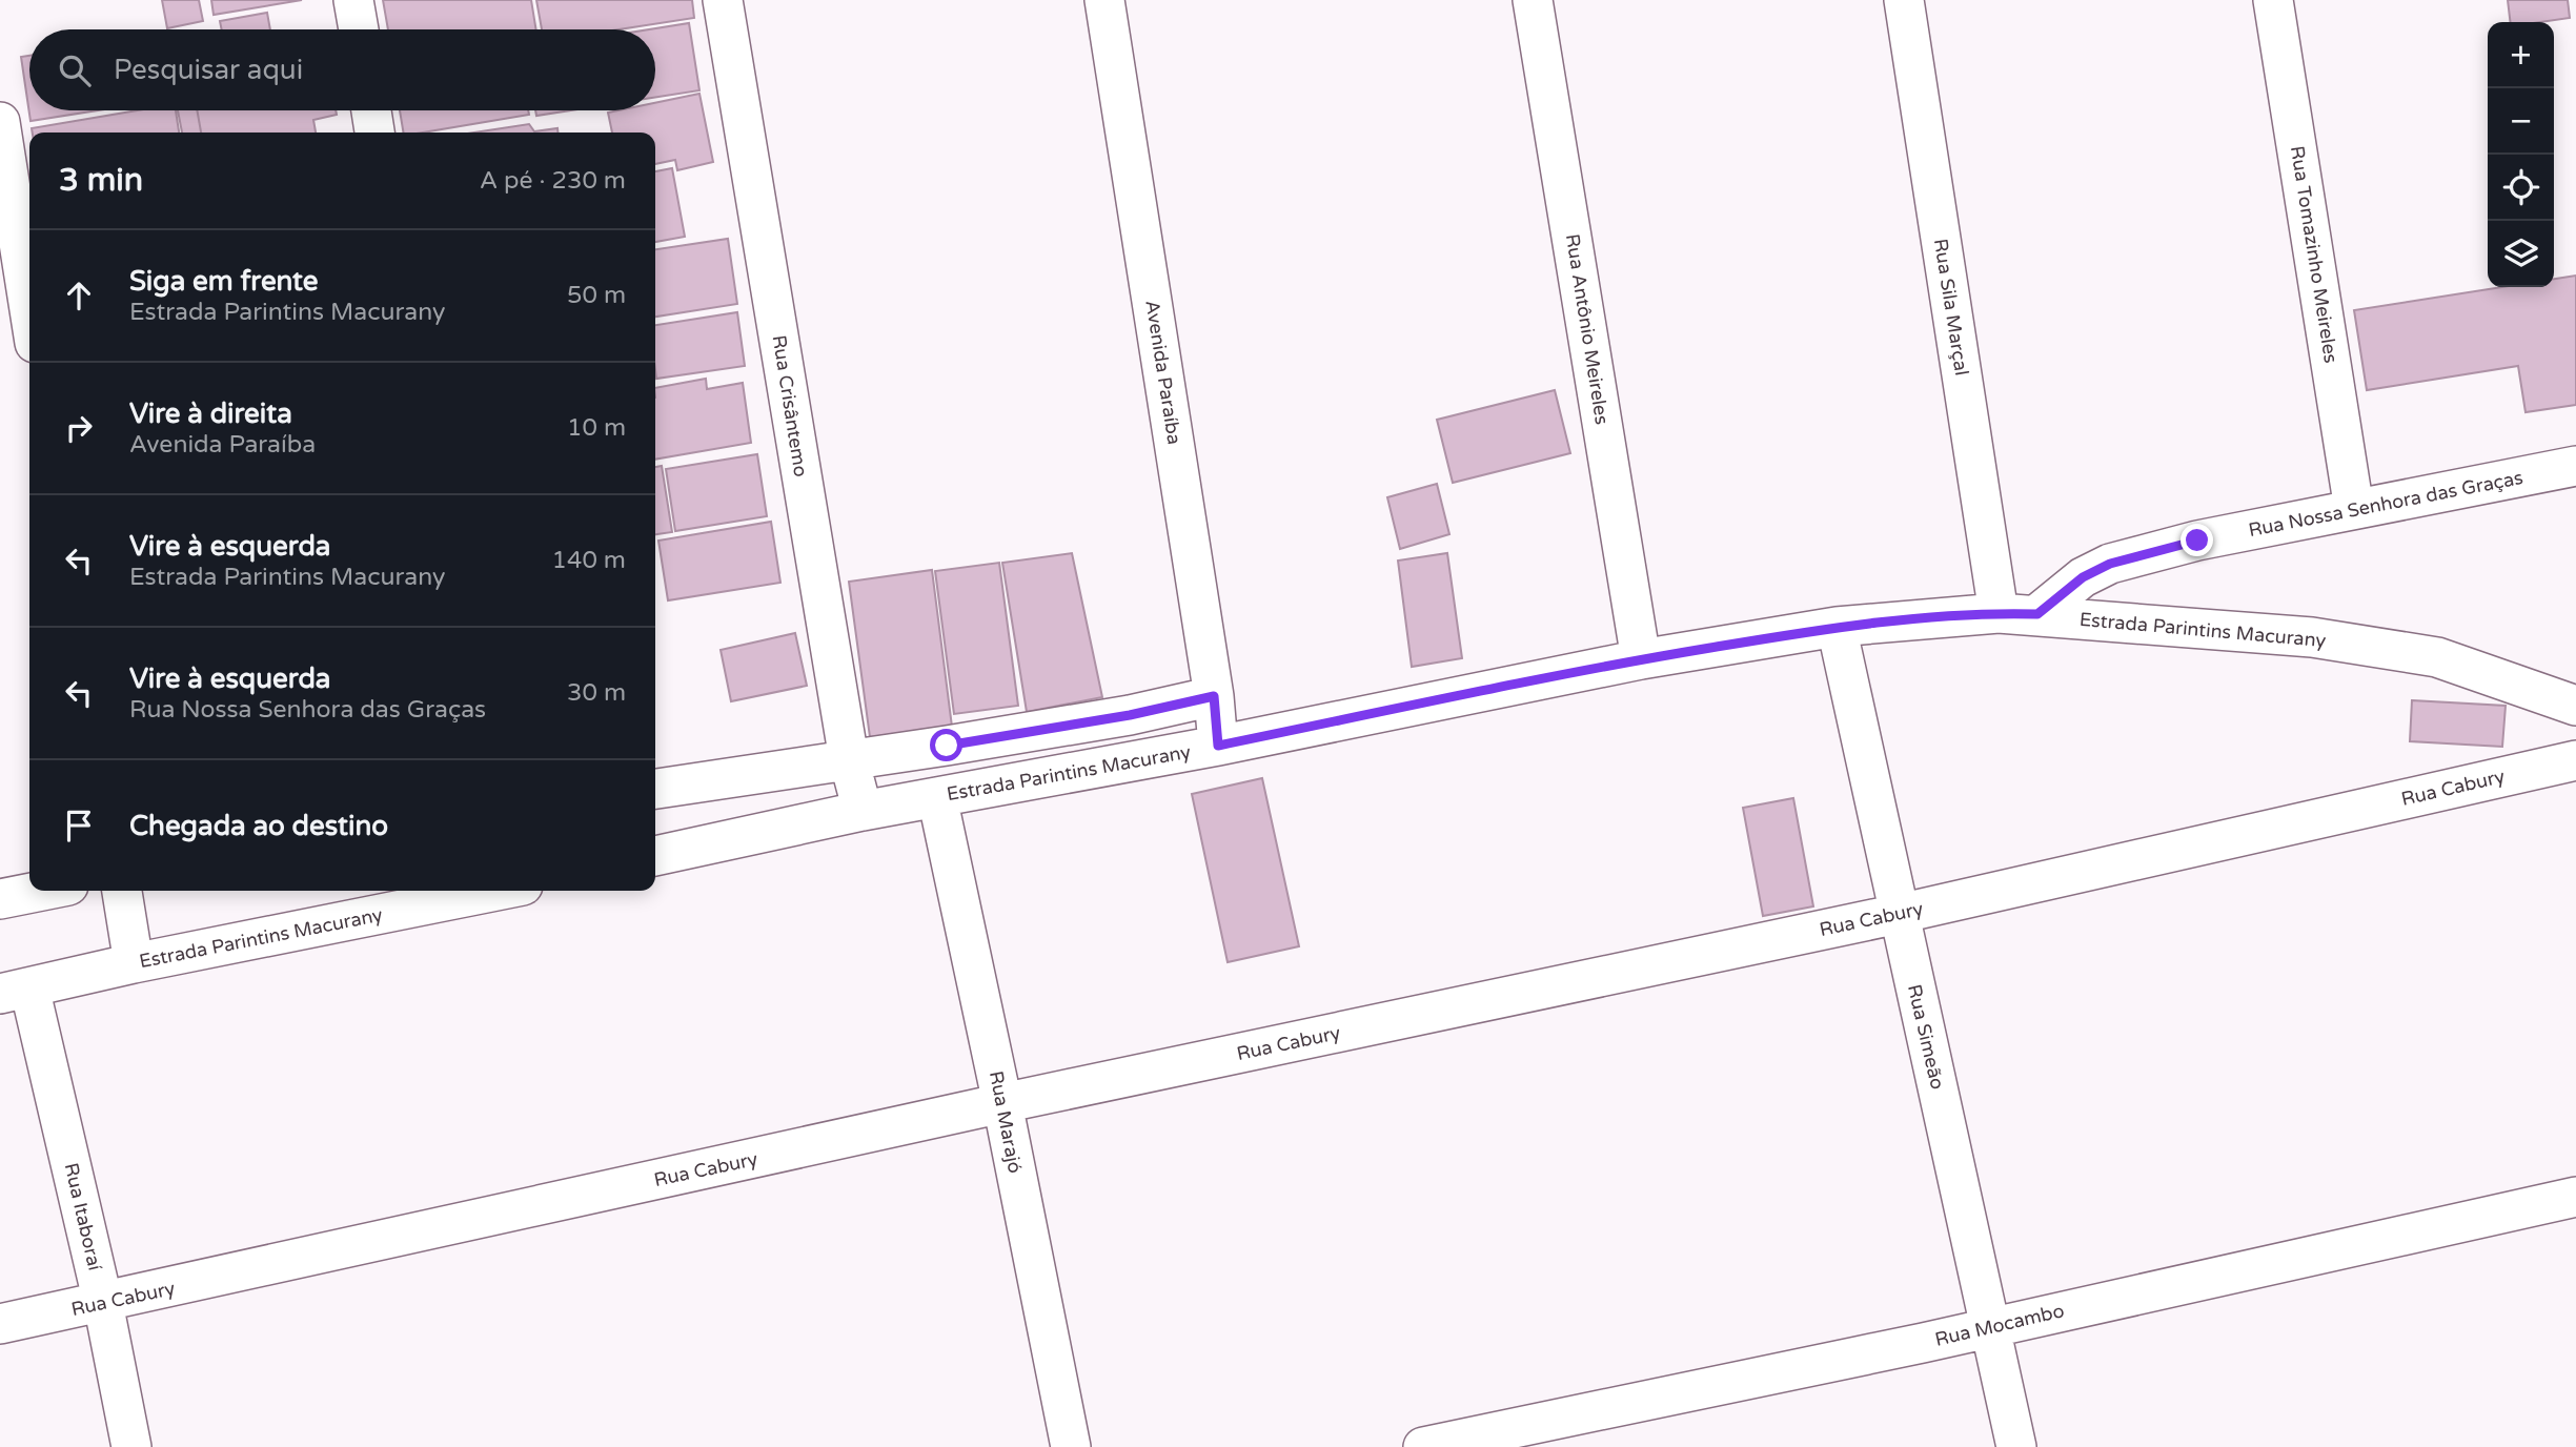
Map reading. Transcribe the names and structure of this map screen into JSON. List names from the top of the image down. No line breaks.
{"streets":{"street":["Rua Tomazinho Meireles","Rua Sila Marçal","Rua Antônio Meireles","Avenida Paraíba","Rua Crisântemo","Rua Nossa Senhora das Graças","Estrada Parintins Macurany","Rua Cabury","Rua Simeão","Rua Marajó","Rua Itaboraí","Rua Mocambo"]},"crossings":[["Rua Tomazinho Meireles","Rua Nossa Senhora das Graças"],["Rua Sila Marçal","Estrada Parintins Macurany"],["Rua Antônio Meireles","Estrada Parintins Macurany"],["Avenida Paraíba","Estrada Parintins Macurany"],["Rua Crisântemo","Estrada Parintins Macurany"],["Rua Nossa Senhora das Graças","Estrada Parintins Macurany"],["Estrada Parintins Macurany","Rua Simeão"],["Estrada Parintins Macurany","Rua Marajó"],["Estrada Parintins Macurany","Rua Itaboraí"],["Rua Cabury","Rua Simeão"],["Rua Cabury","Rua Marajó"],["Rua Cabury","Rua Itaboraí"],["Rua Simeão","Rua Mocambo"]],"page":{"map_buttons":["+","−"],"search":"Pesquisar aqui","heading":["3 min","A pé · 230 m"],"list":[["Siga em frente","Estrada Parintins Macurany","50 m"],["Vire à direita","Avenida Paraíba","10 m"],["Vire à esquerda","Estrada Parintins Macurany","140 m"],["Vire à esquerda","Rua Nossa Senhora das Graças","30 m"],"Chegada ao destino"]}}
